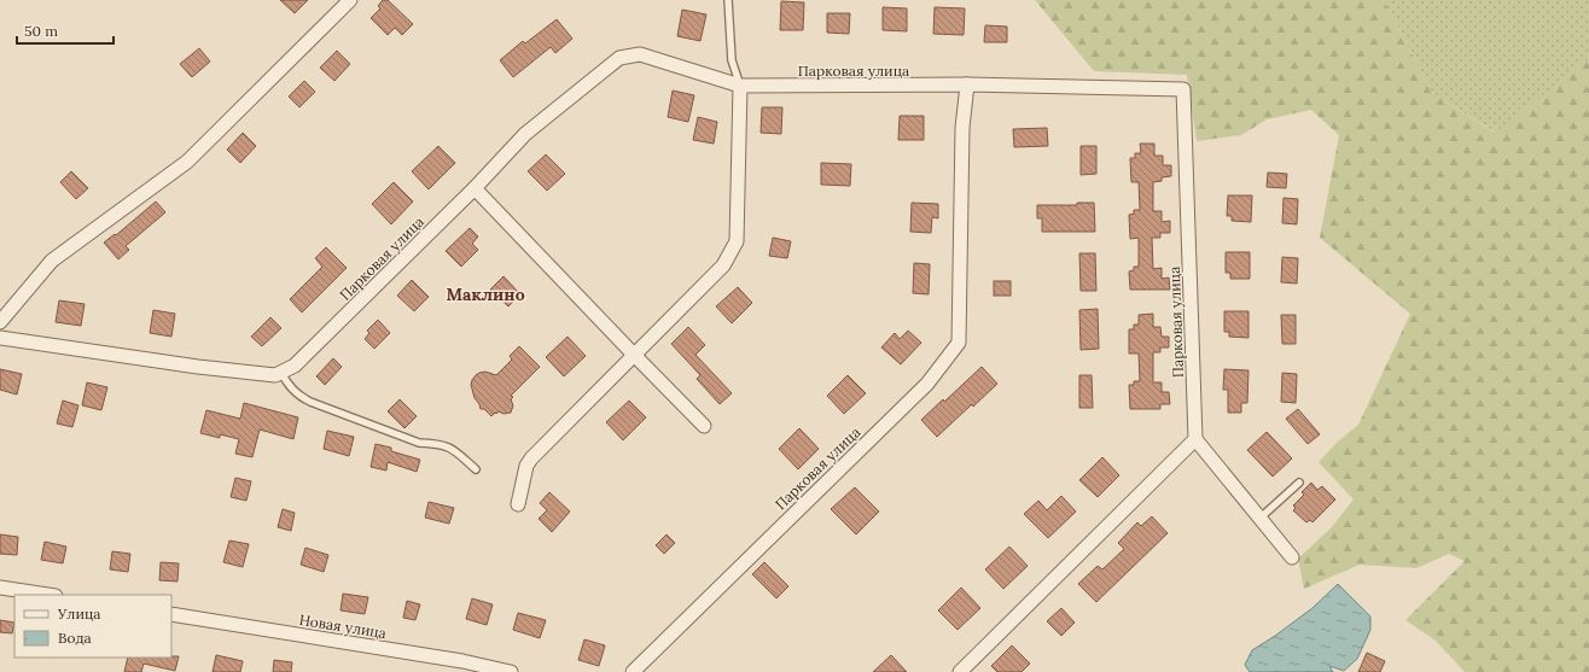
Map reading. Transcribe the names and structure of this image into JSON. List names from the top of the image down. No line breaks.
{"streets":{"street":["Парковая улица","Новая улица"]},"districts":["Маклино"],"legend":["Улица","Вода"],"scale_bar":"50 m"}
